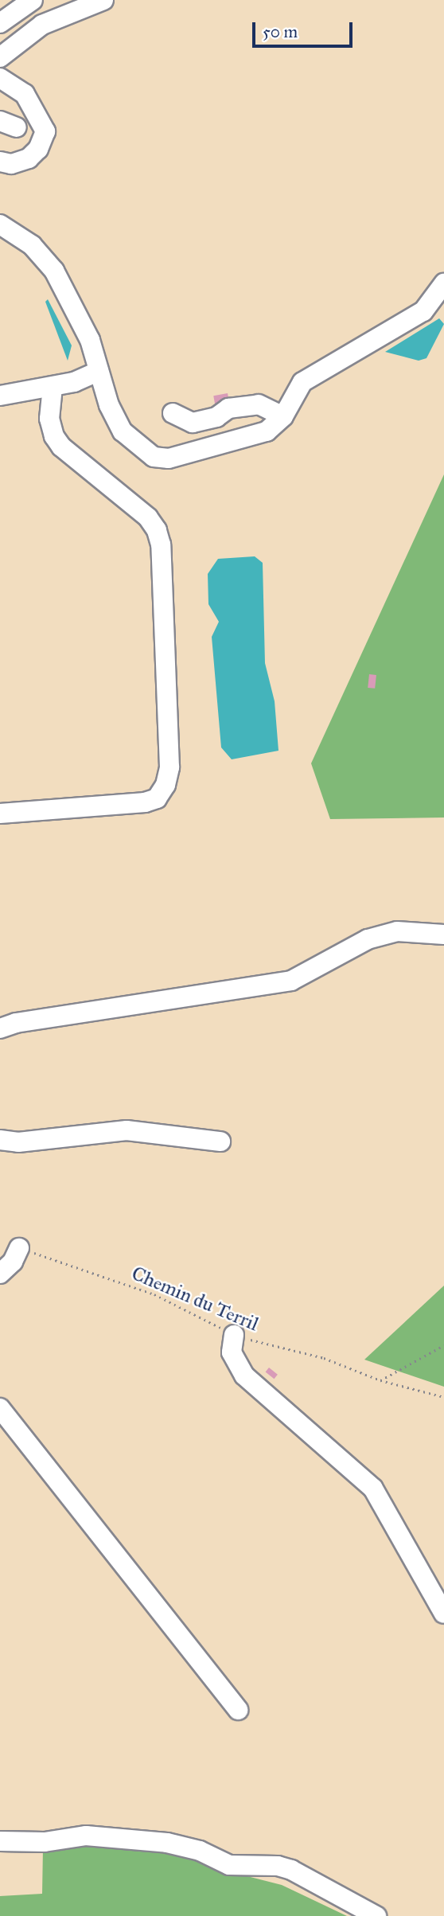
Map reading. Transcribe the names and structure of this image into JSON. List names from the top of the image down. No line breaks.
{"streets":{"path":["Chemin du Terril"]},"scale_bar":"50 m"}
